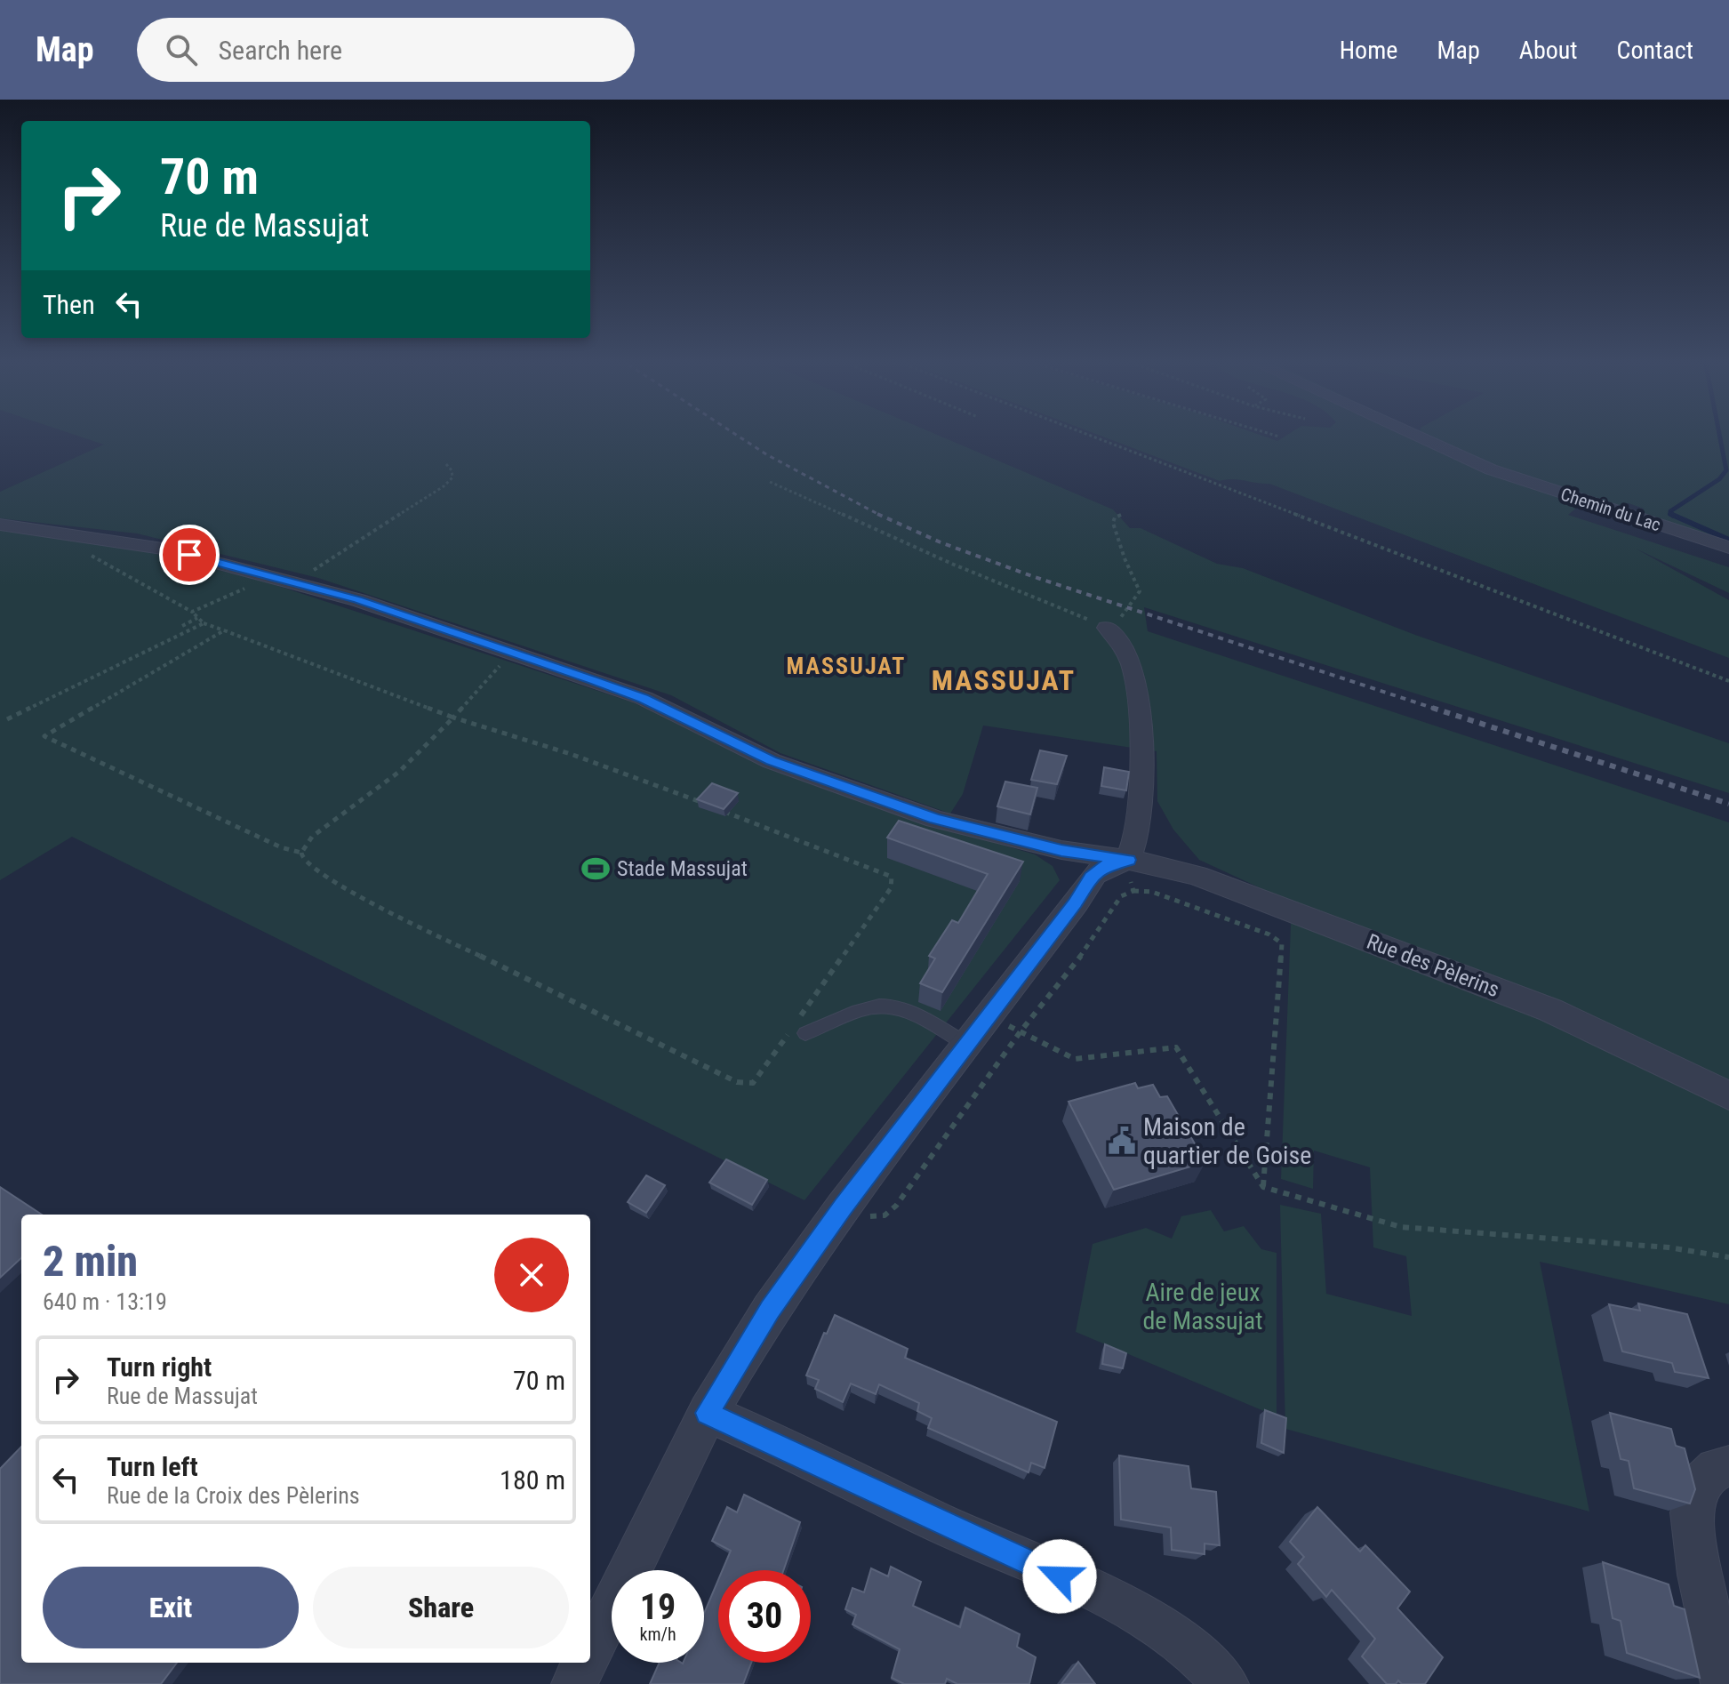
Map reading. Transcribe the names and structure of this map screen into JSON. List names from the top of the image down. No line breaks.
{"streets":{"street":["Chemin du Lac","Rue des Pèlerins"]},"districts":["MASSUJAT","MASSUJAT"],"parks":["Aire de jeux de Massujat"],"places":{"sports":["Stade Massujat"],"public building":["Maison de quartier de Goise"]},"page":{"header":"Map","search":"Search here","nav":["Home","Map","About","Contact"],"turn":["70 m","Rue de Massujat"],"then":"Then","heading":["2 min","640 m · 13:19"],"list":[{"name":"Turn right","note":"Rue de Massujat","value":"70 m"},{"name":"Turn left","note":"Rue de la Croix des Pèlerins","value":"180 m"}],"buttons":["Exit","Share"],"speed":"19 km/h","limit":"30"}}
